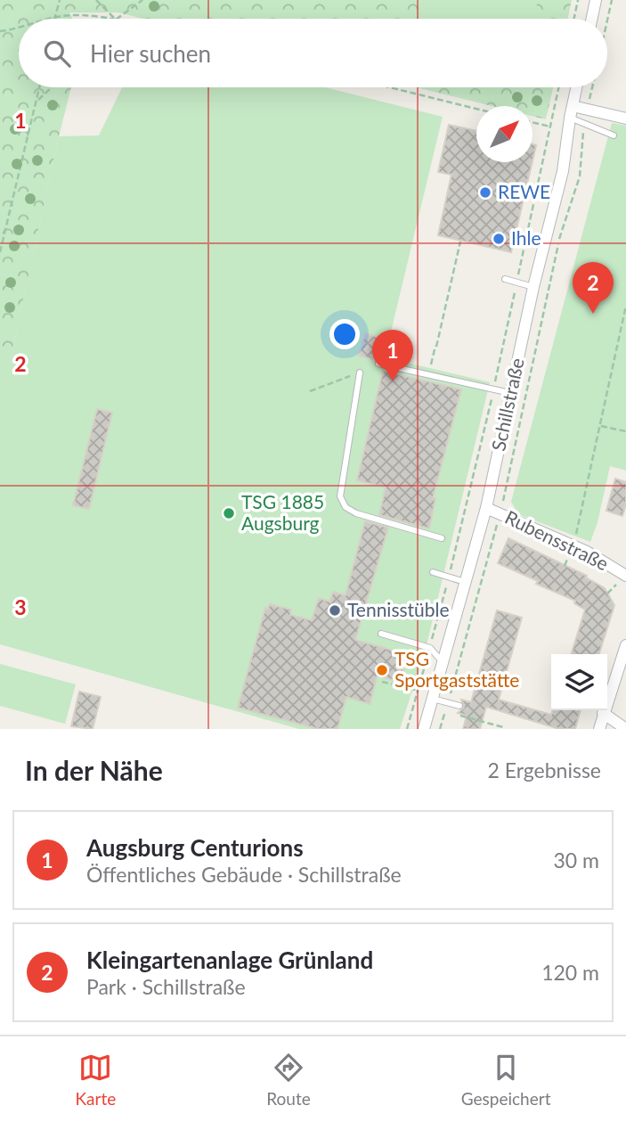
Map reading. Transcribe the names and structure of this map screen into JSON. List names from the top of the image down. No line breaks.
{"streets":{"street":["Schillstraße","Rubensstraße"]},"crossings":[["Schillstraße","Rubensstraße"]],"places":["REWE","Ihle","TSG 1885 Augsburg","Tennisstüble","TSG Sportgaststätte"],"north":"top right","page":{"search":"Hier suchen","pins":["2","1"],"heading":["In der Nähe","2 Ergebnisse"],"list":[{"mark":"1","name":"Augsburg Centurions","note":"Öffentliches Gebäude · Schillstraße","value":"30 m"},{"mark":"2","name":"Kleingartenanlage Grünland","note":"Park · Schillstraße","value":"120 m"}],"nav":["Karte","Route","Gespeichert"]},"grid":{"rows":["1","2","3"]}}
